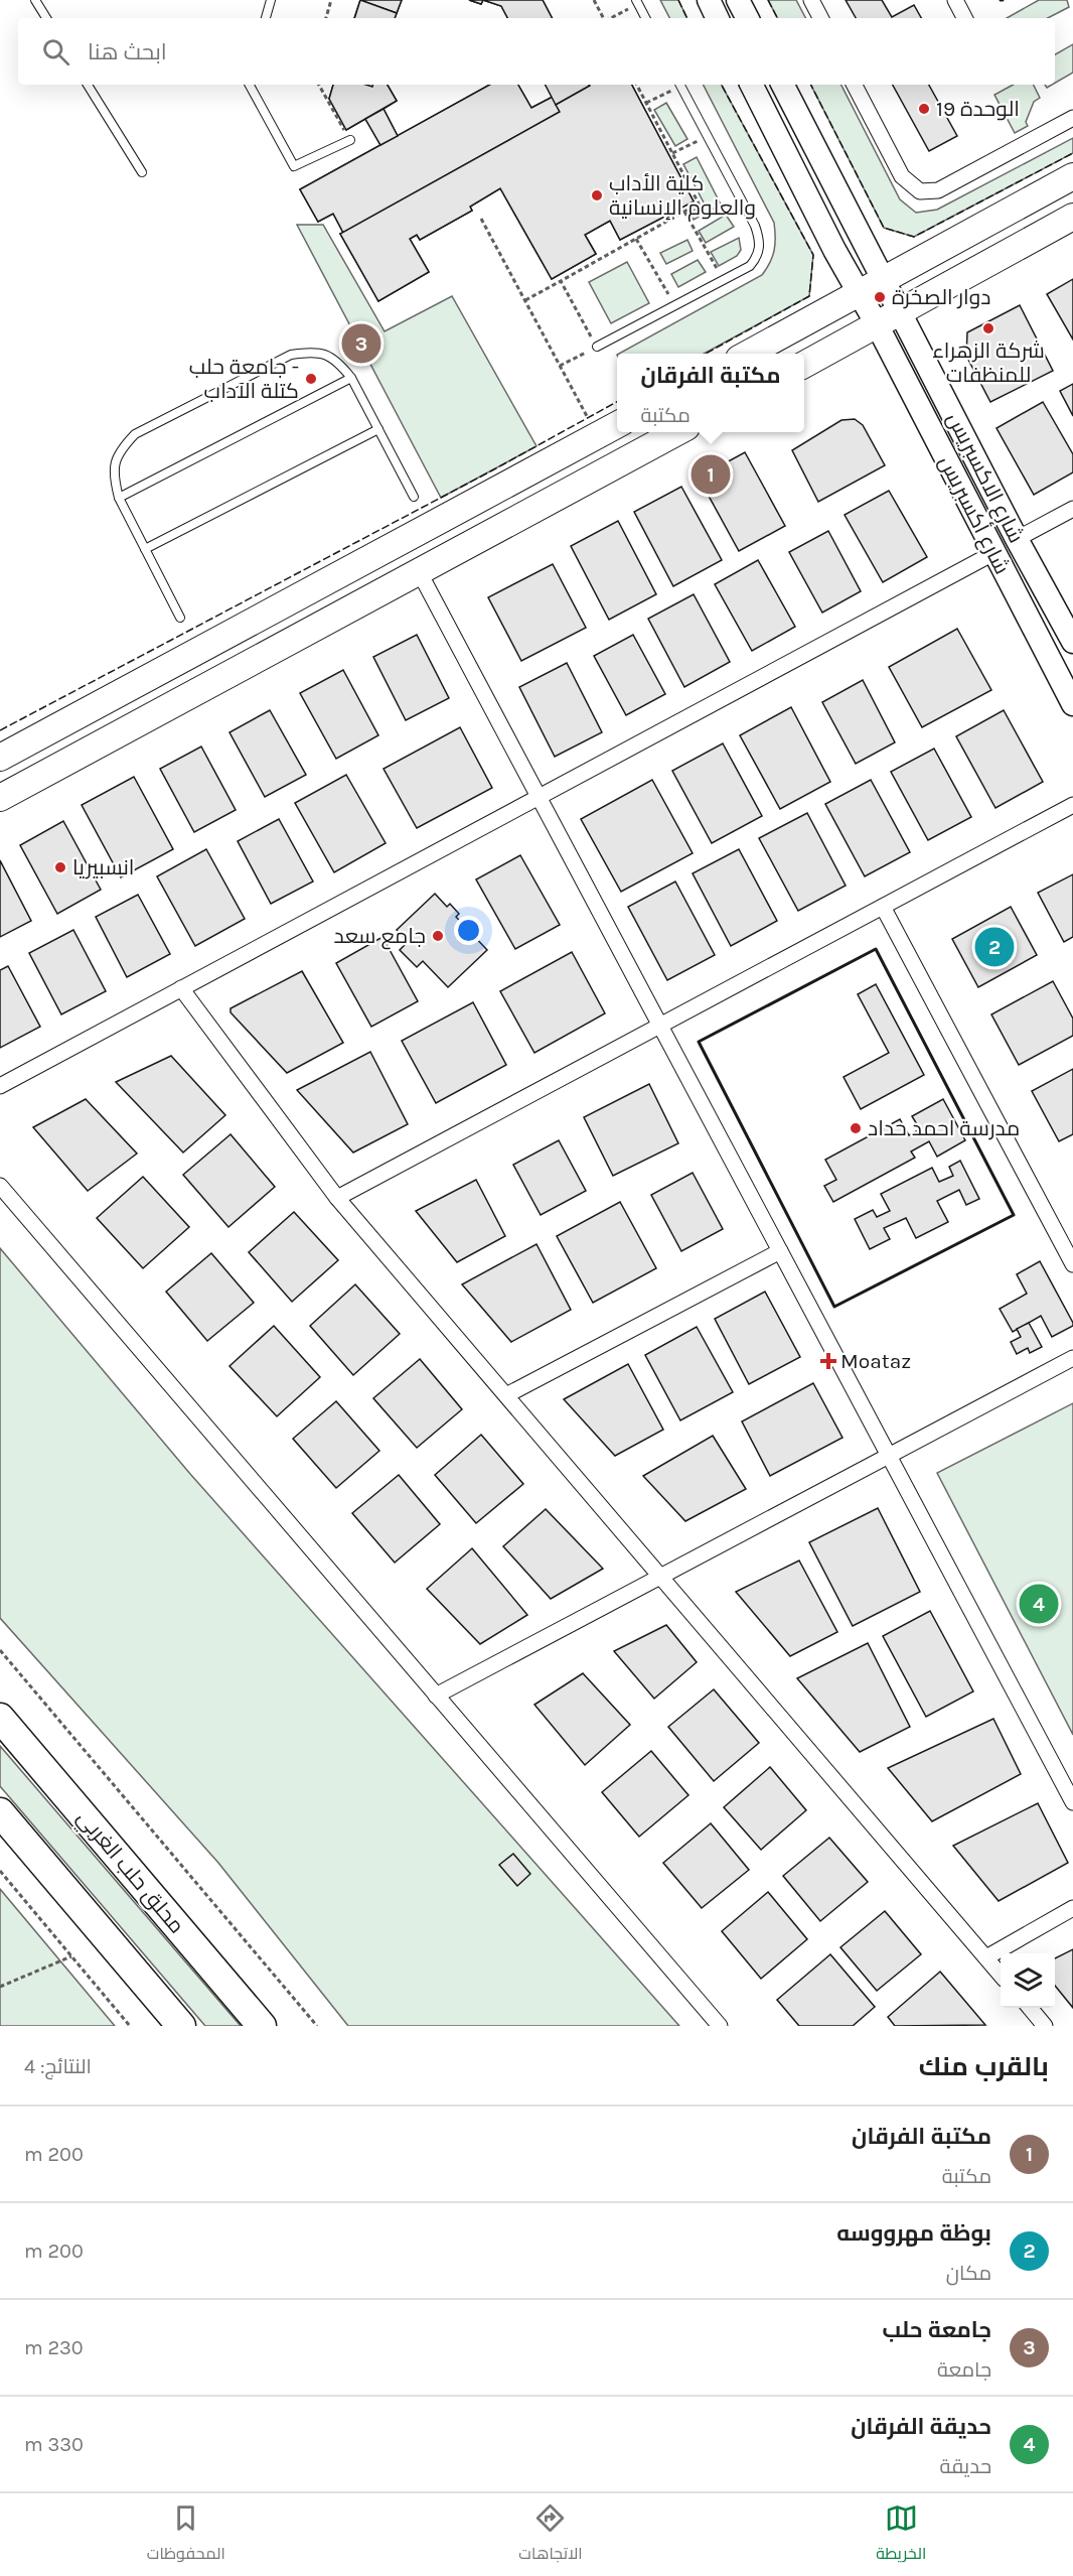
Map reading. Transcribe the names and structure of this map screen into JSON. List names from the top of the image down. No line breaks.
{"streets":{"highway":["محلق حلب الغربي"],"street":["شارع الاكسبريس","شارع أكسبريس"]},"places":{"other":["الوحدة 19","كلية الأداب والعلوم الإنسانية","دوار الصخرة","شركة الزهراء للمنظفات","جامعة حلب - كتلة الآداب","انسبيريا","جامع سعد","مدرسة احمد حداد"],"health":["Moataz"]},"page":{"search":"ابحث هنا","pins":["3","1","2","4"],"popup":["مكتبة الفرقان","مكتبة"],"heading":["بالقرب منك","النتائج: 4"],"list":[{"mark":"1","name":"مكتبة الفرقان","note":"مكتبة","value":"200 m"},{"mark":"2","name":"بوظة مهرووسه","note":"مكان","value":"200 m"},{"mark":"3","name":"جامعة حلب","note":"جامعة","value":"230 m"},{"mark":"4","name":"حديقة الفرقان","note":"حديقة","value":"330 m"}],"nav":["الخريطة","الاتجاهات","المحفوظات"]}}
